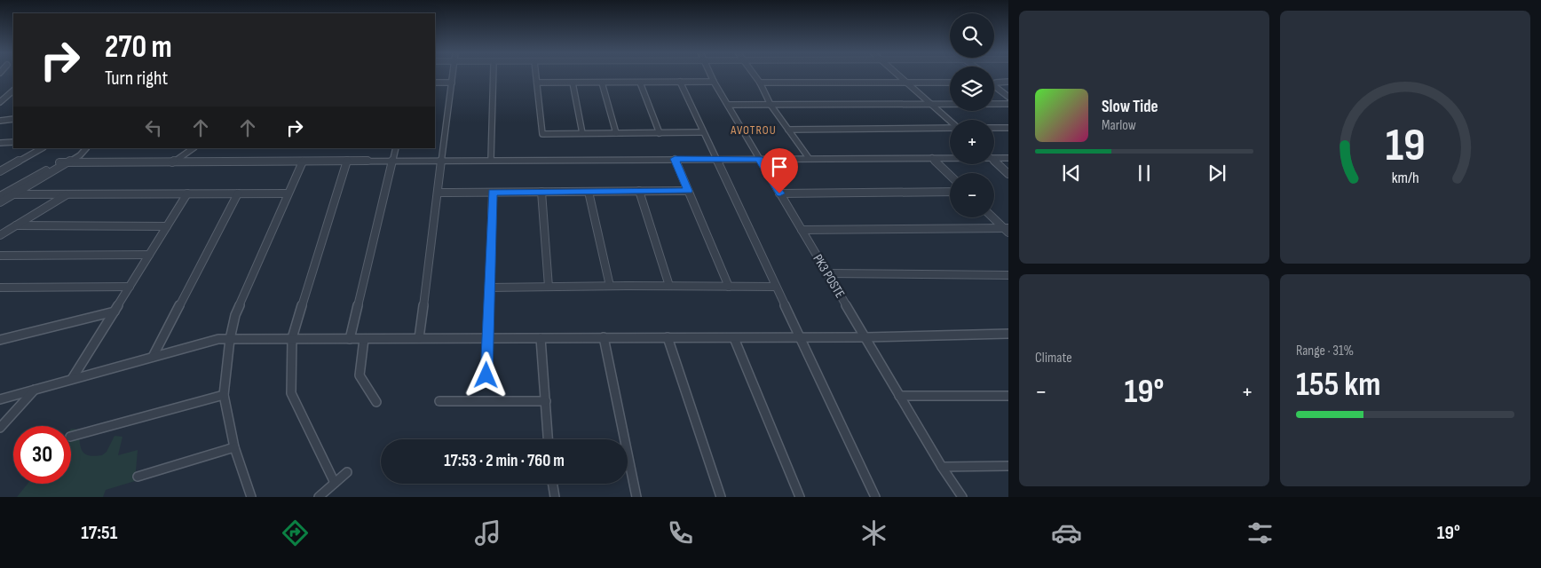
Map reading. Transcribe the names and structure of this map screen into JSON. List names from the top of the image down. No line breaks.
{"streets":{"street":["PK3 POSTE"]},"districts":["AVOTROU"],"page":{"map_buttons":["+","−"],"turn":["270 m","Turn right"],"song":["Slow Tide","Marlow"],"tile":["Climate",["Range · 31%","155 km"]],"heat":["−","19°","+"],"limit":"30","trip":"17:53 · 2 min · 760 m","tabs":["17:51","19°"],"gauge":["19","km/h"]}}
